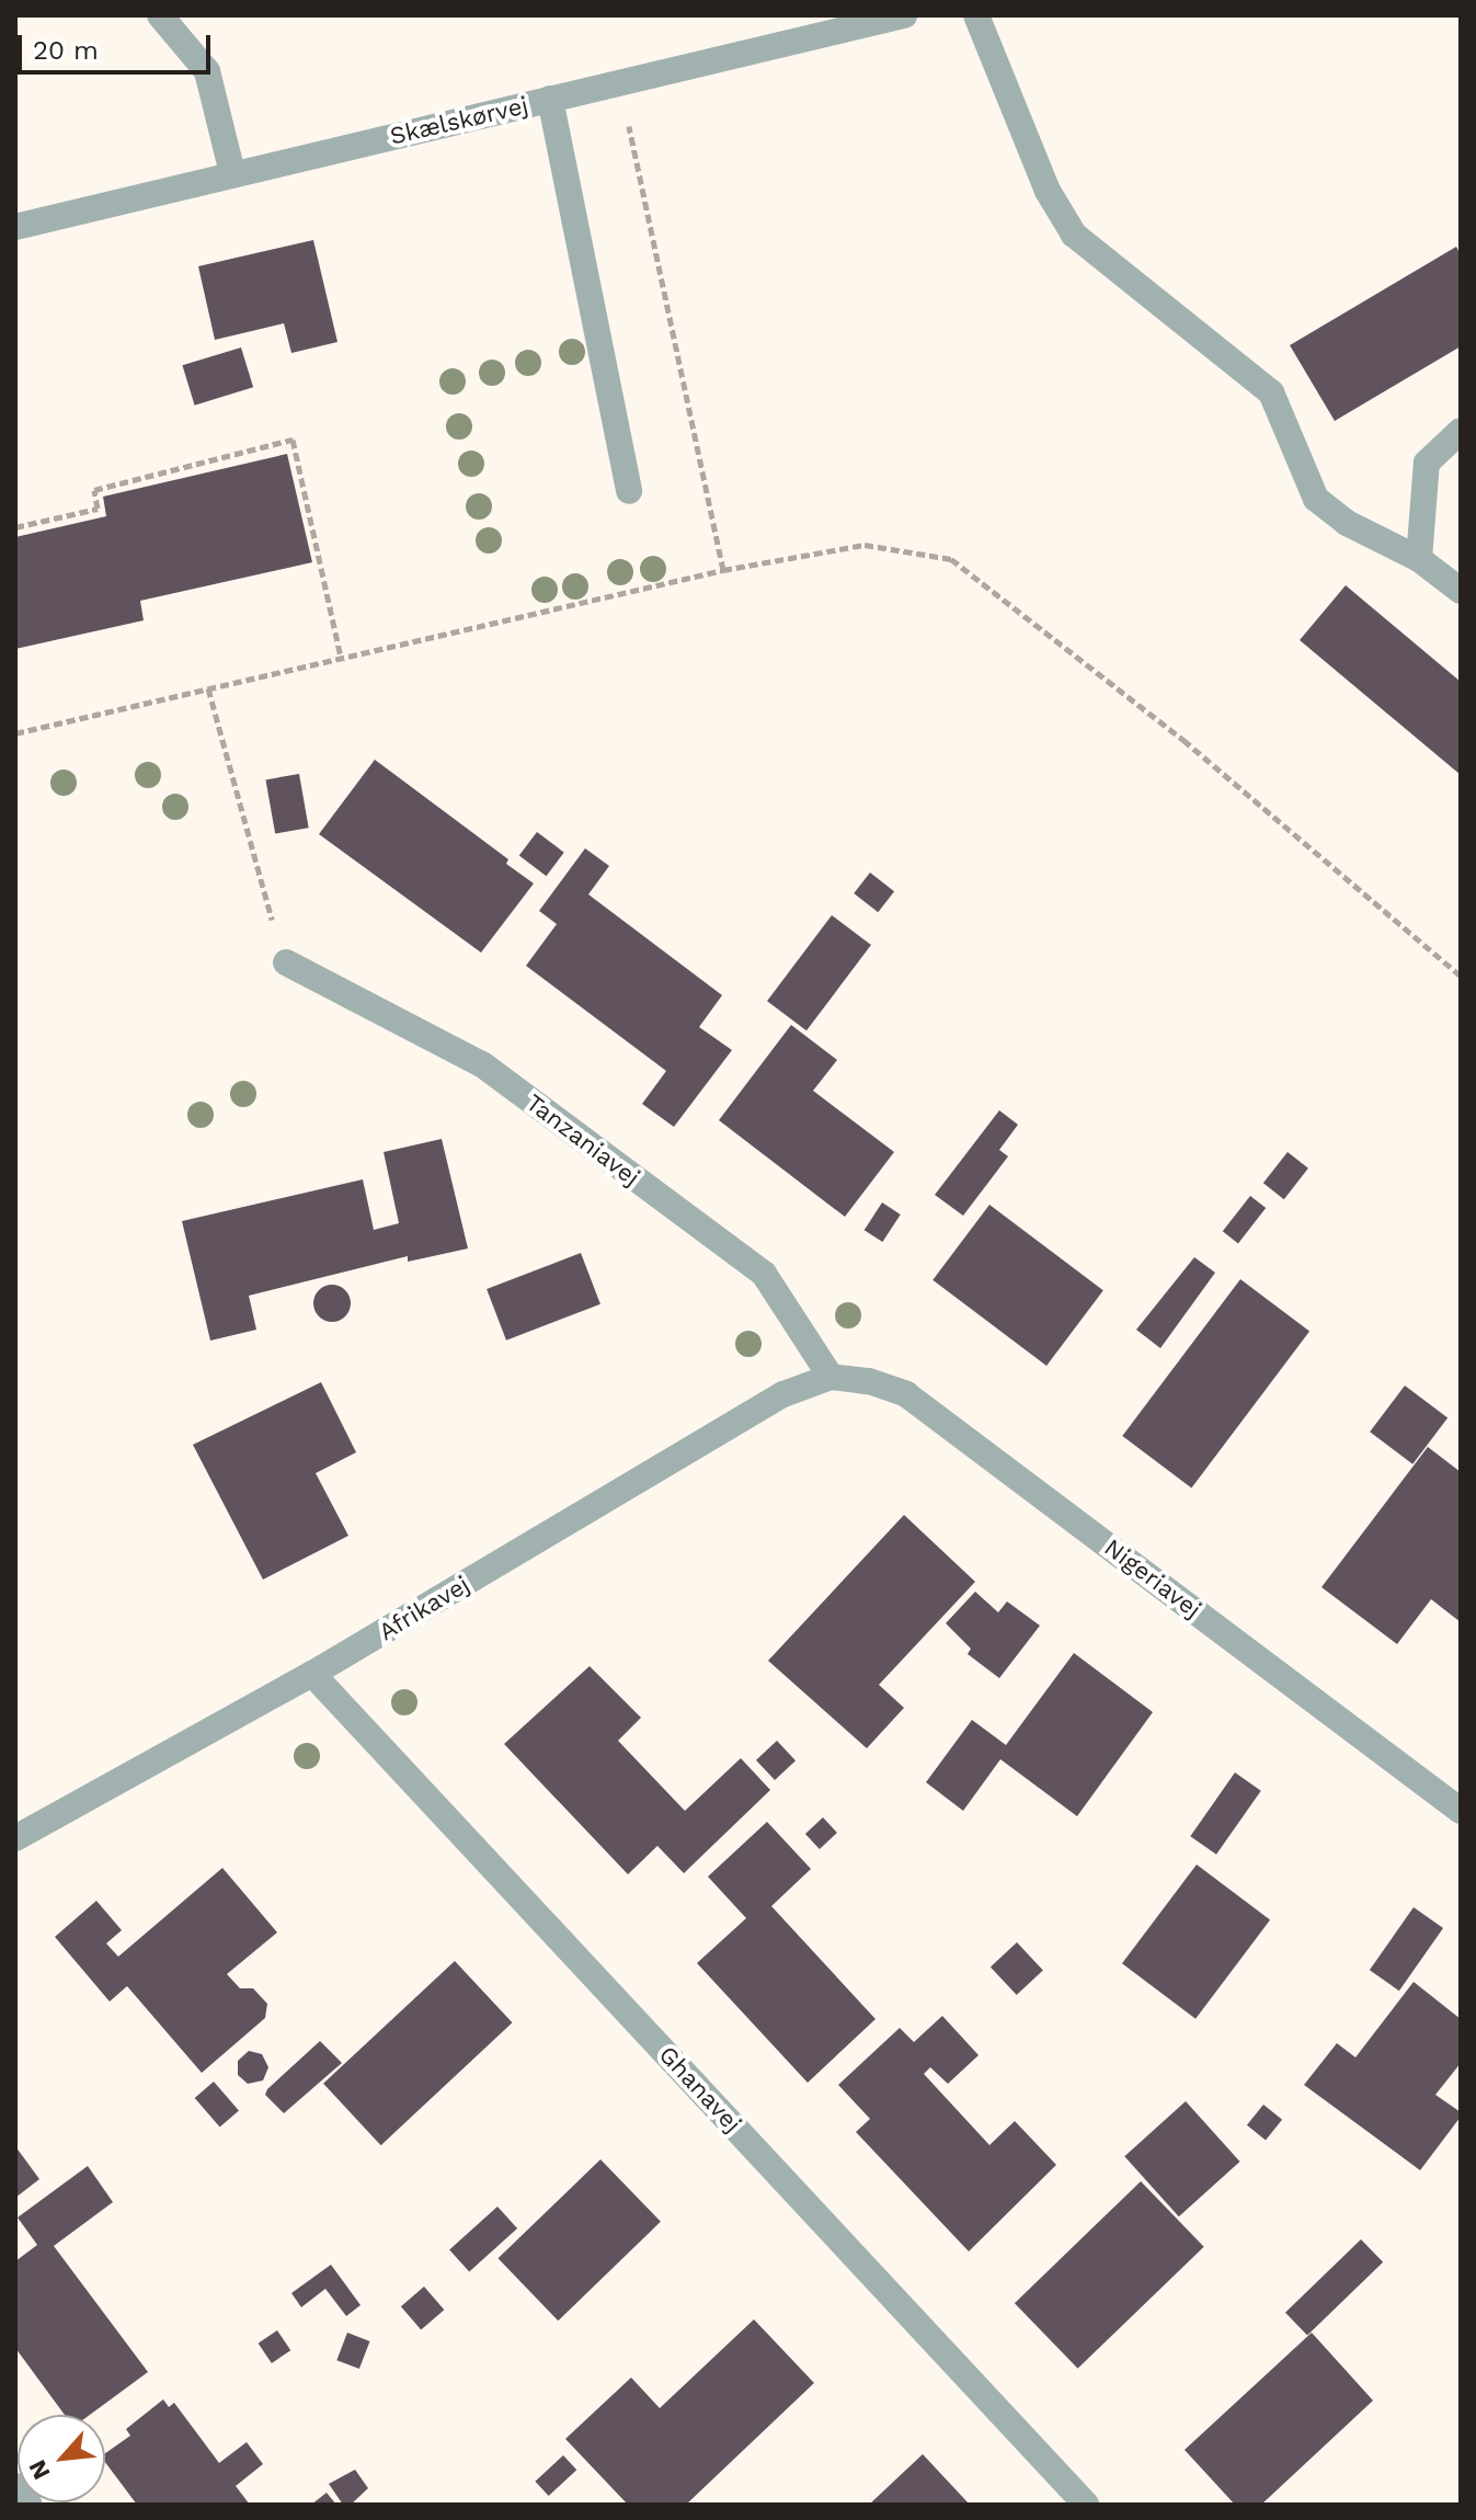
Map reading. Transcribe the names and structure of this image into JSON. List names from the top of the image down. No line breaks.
{"streets":{"street":["Skælskørvej","Tanzaniavej","Nigeriavej","Afrikavej","Ghanavej"]},"crossings":[["Tanzaniavej","Nigeriavej"],["Tanzaniavej","Afrikavej"],["Nigeriavej","Afrikavej"],["Afrikavej","Ghanavej"]],"scale_bar":"20 m","north":"bottom left"}
